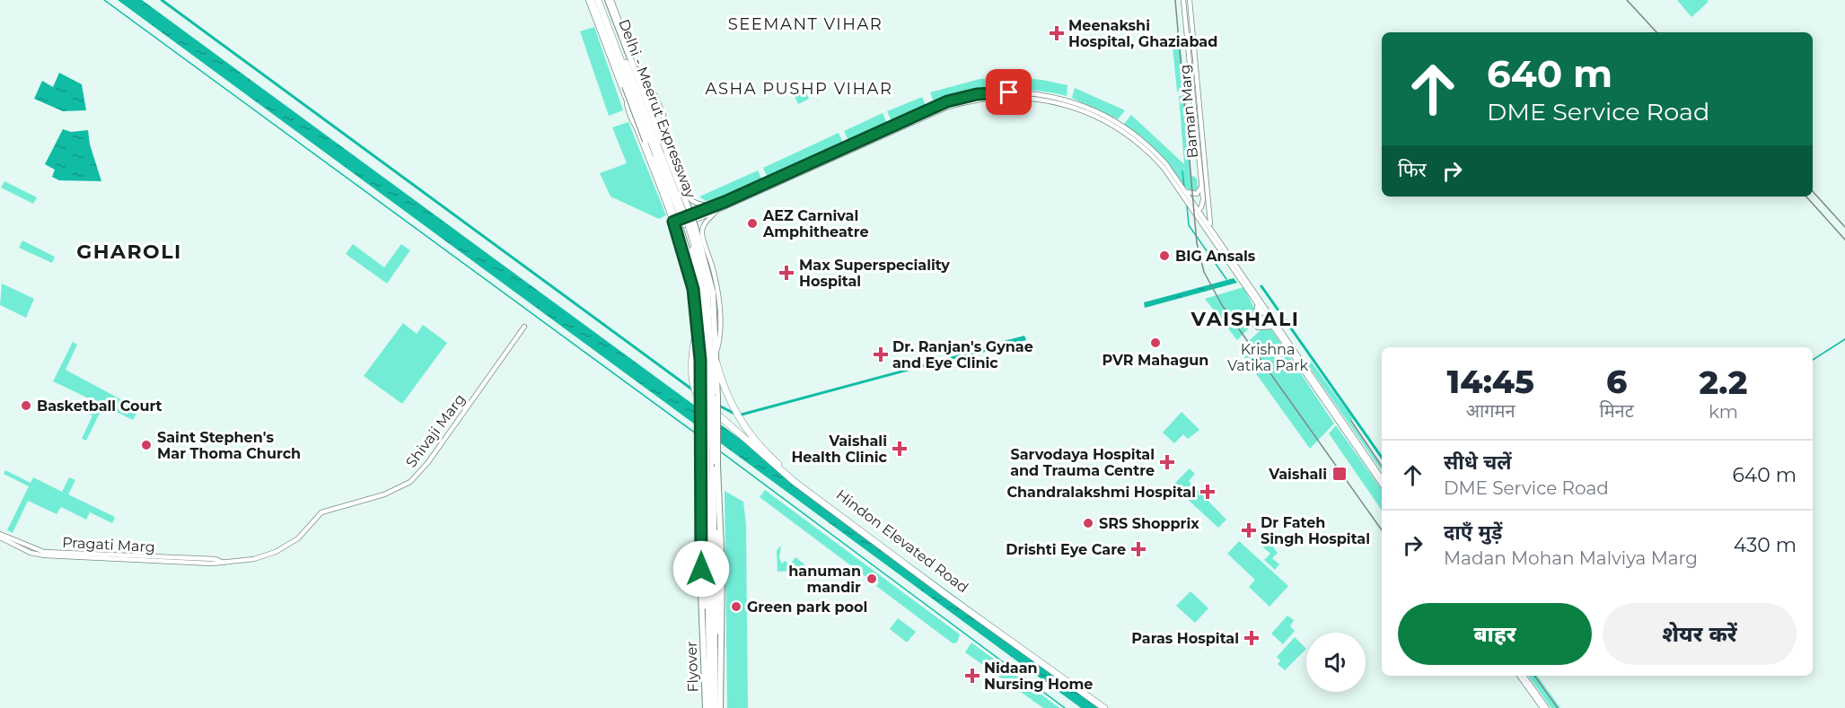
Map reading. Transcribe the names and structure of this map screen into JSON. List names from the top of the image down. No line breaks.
{"streets":{"highway":["Delhi - Meerut Expressway","Hindon Elevated Road","Flyover"],"main road":["Baman Marg","Shivaji Marg","Pragati Marg"]},"crossings":[["Delhi - Meerut Expressway","Hindon Elevated Road"],["Delhi - Meerut Expressway","Flyover"],["Shivaji Marg","Pragati Marg"],["Hindon Elevated Road","Flyover"]],"districts":["SEEMANT VIHAR","ASHA PUSHP VIHAR","GHAROLI","VAISHALI"],"parks":["Krishna Vatika Park"],"places":{"health":["Meenakshi Hospital, Ghaziabad","Max Superspeciality Hospital","Dr. Ranjan's Gynae and Eye Clinic","Vaishali Health Clinic","Sarvodaya Hospital and Trauma Centre","Chandralakshmi Hospital","Dr Fateh Singh Hospital","Drishti Eye Care","Paras Hospital","Nidaan Nursing Home"],"other":["AEZ Carnival Amphitheatre","BIG Ansals","PVR Mahagun","Basketball Court","Saint Stephen's Mar Thoma Church","SRS Shopprix","hanuman mandir","Green park pool"],"transit":["Vaishali"]},"page":{"turn":["640 m","DME Service Road"],"then":"फिर","eta":["14:45","आगमन","6","मिनट","2.2","km"],"list":[{"name":"सीधे चलें","note":"DME Service Road","value":"640 m"},{"name":"दाएँ मुड़ें","note":"Madan Mohan Malviya Marg","value":"430 m"}],"buttons":["बाहर","शेयर करें"]}}
